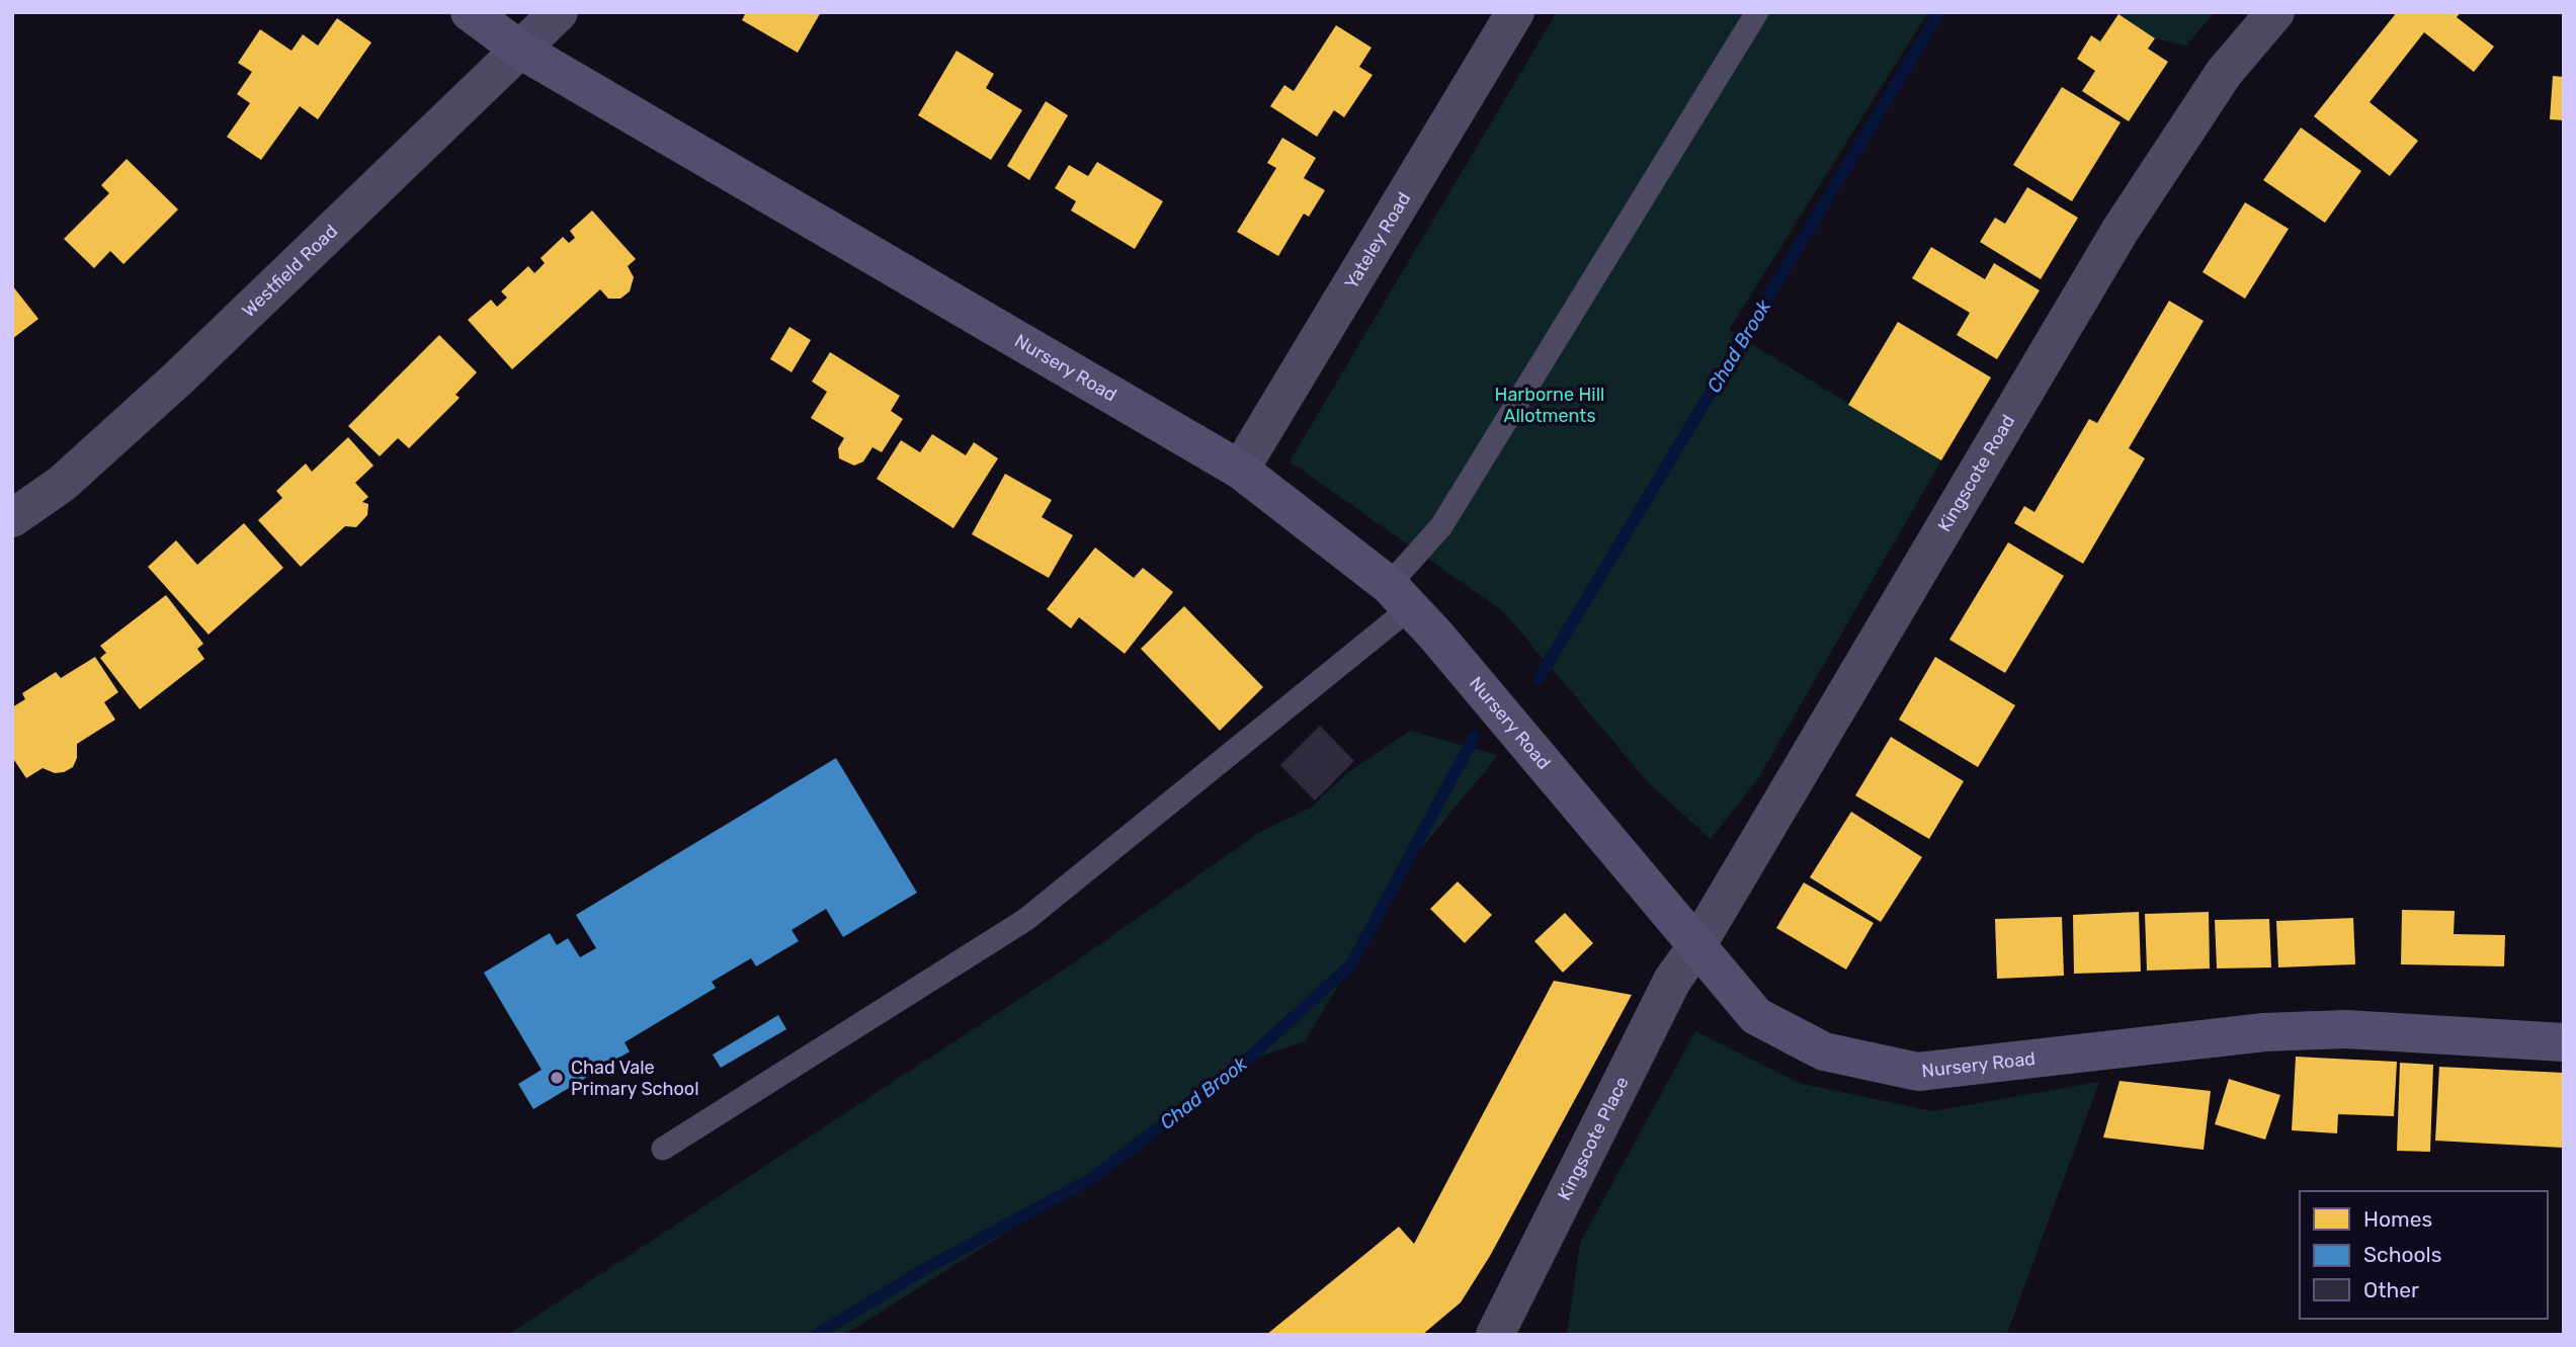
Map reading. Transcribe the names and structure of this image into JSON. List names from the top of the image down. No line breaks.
{"streets":{"main road":["Nursery Road"],"street":["Yateley Road","Westfield Road","Kingscote Road","Kingscote Place"]},"crossings":[["Yateley Road","Nursery Road"],["Westfield Road","Nursery Road"],["Nursery Road","Kingscote Road"],["Nursery Road","Kingscote Place"],["Kingscote Road","Kingscote Place"]],"water":["Chad Brook"],"parks":["Harborne Hill Allotments"],"places":["Chad Vale Primary School"],"legend":["Homes","Schools","Other"]}
